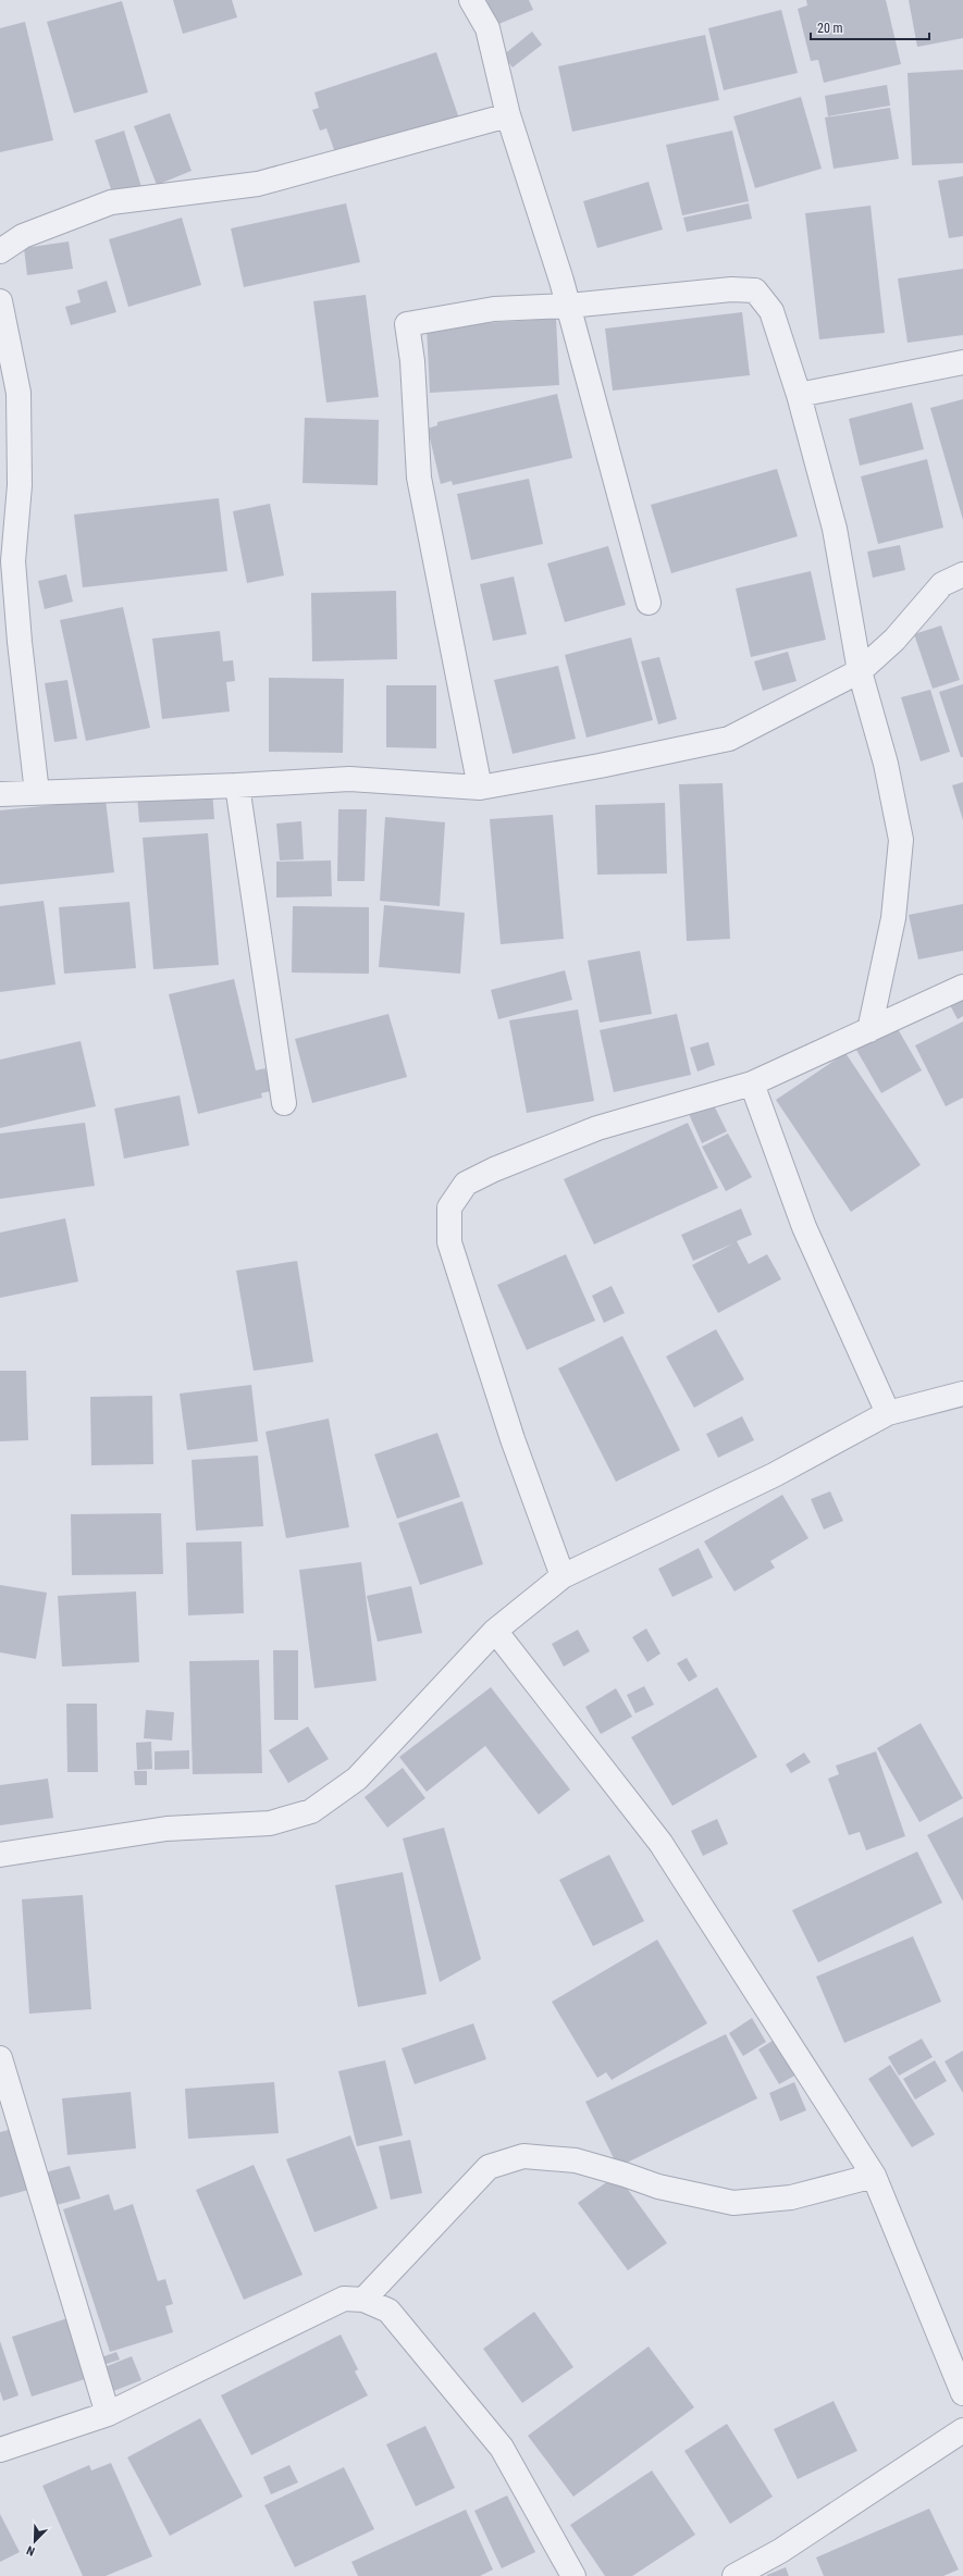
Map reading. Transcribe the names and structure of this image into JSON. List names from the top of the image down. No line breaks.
{"scale_bar":"20 m","north":"bottom left"}
